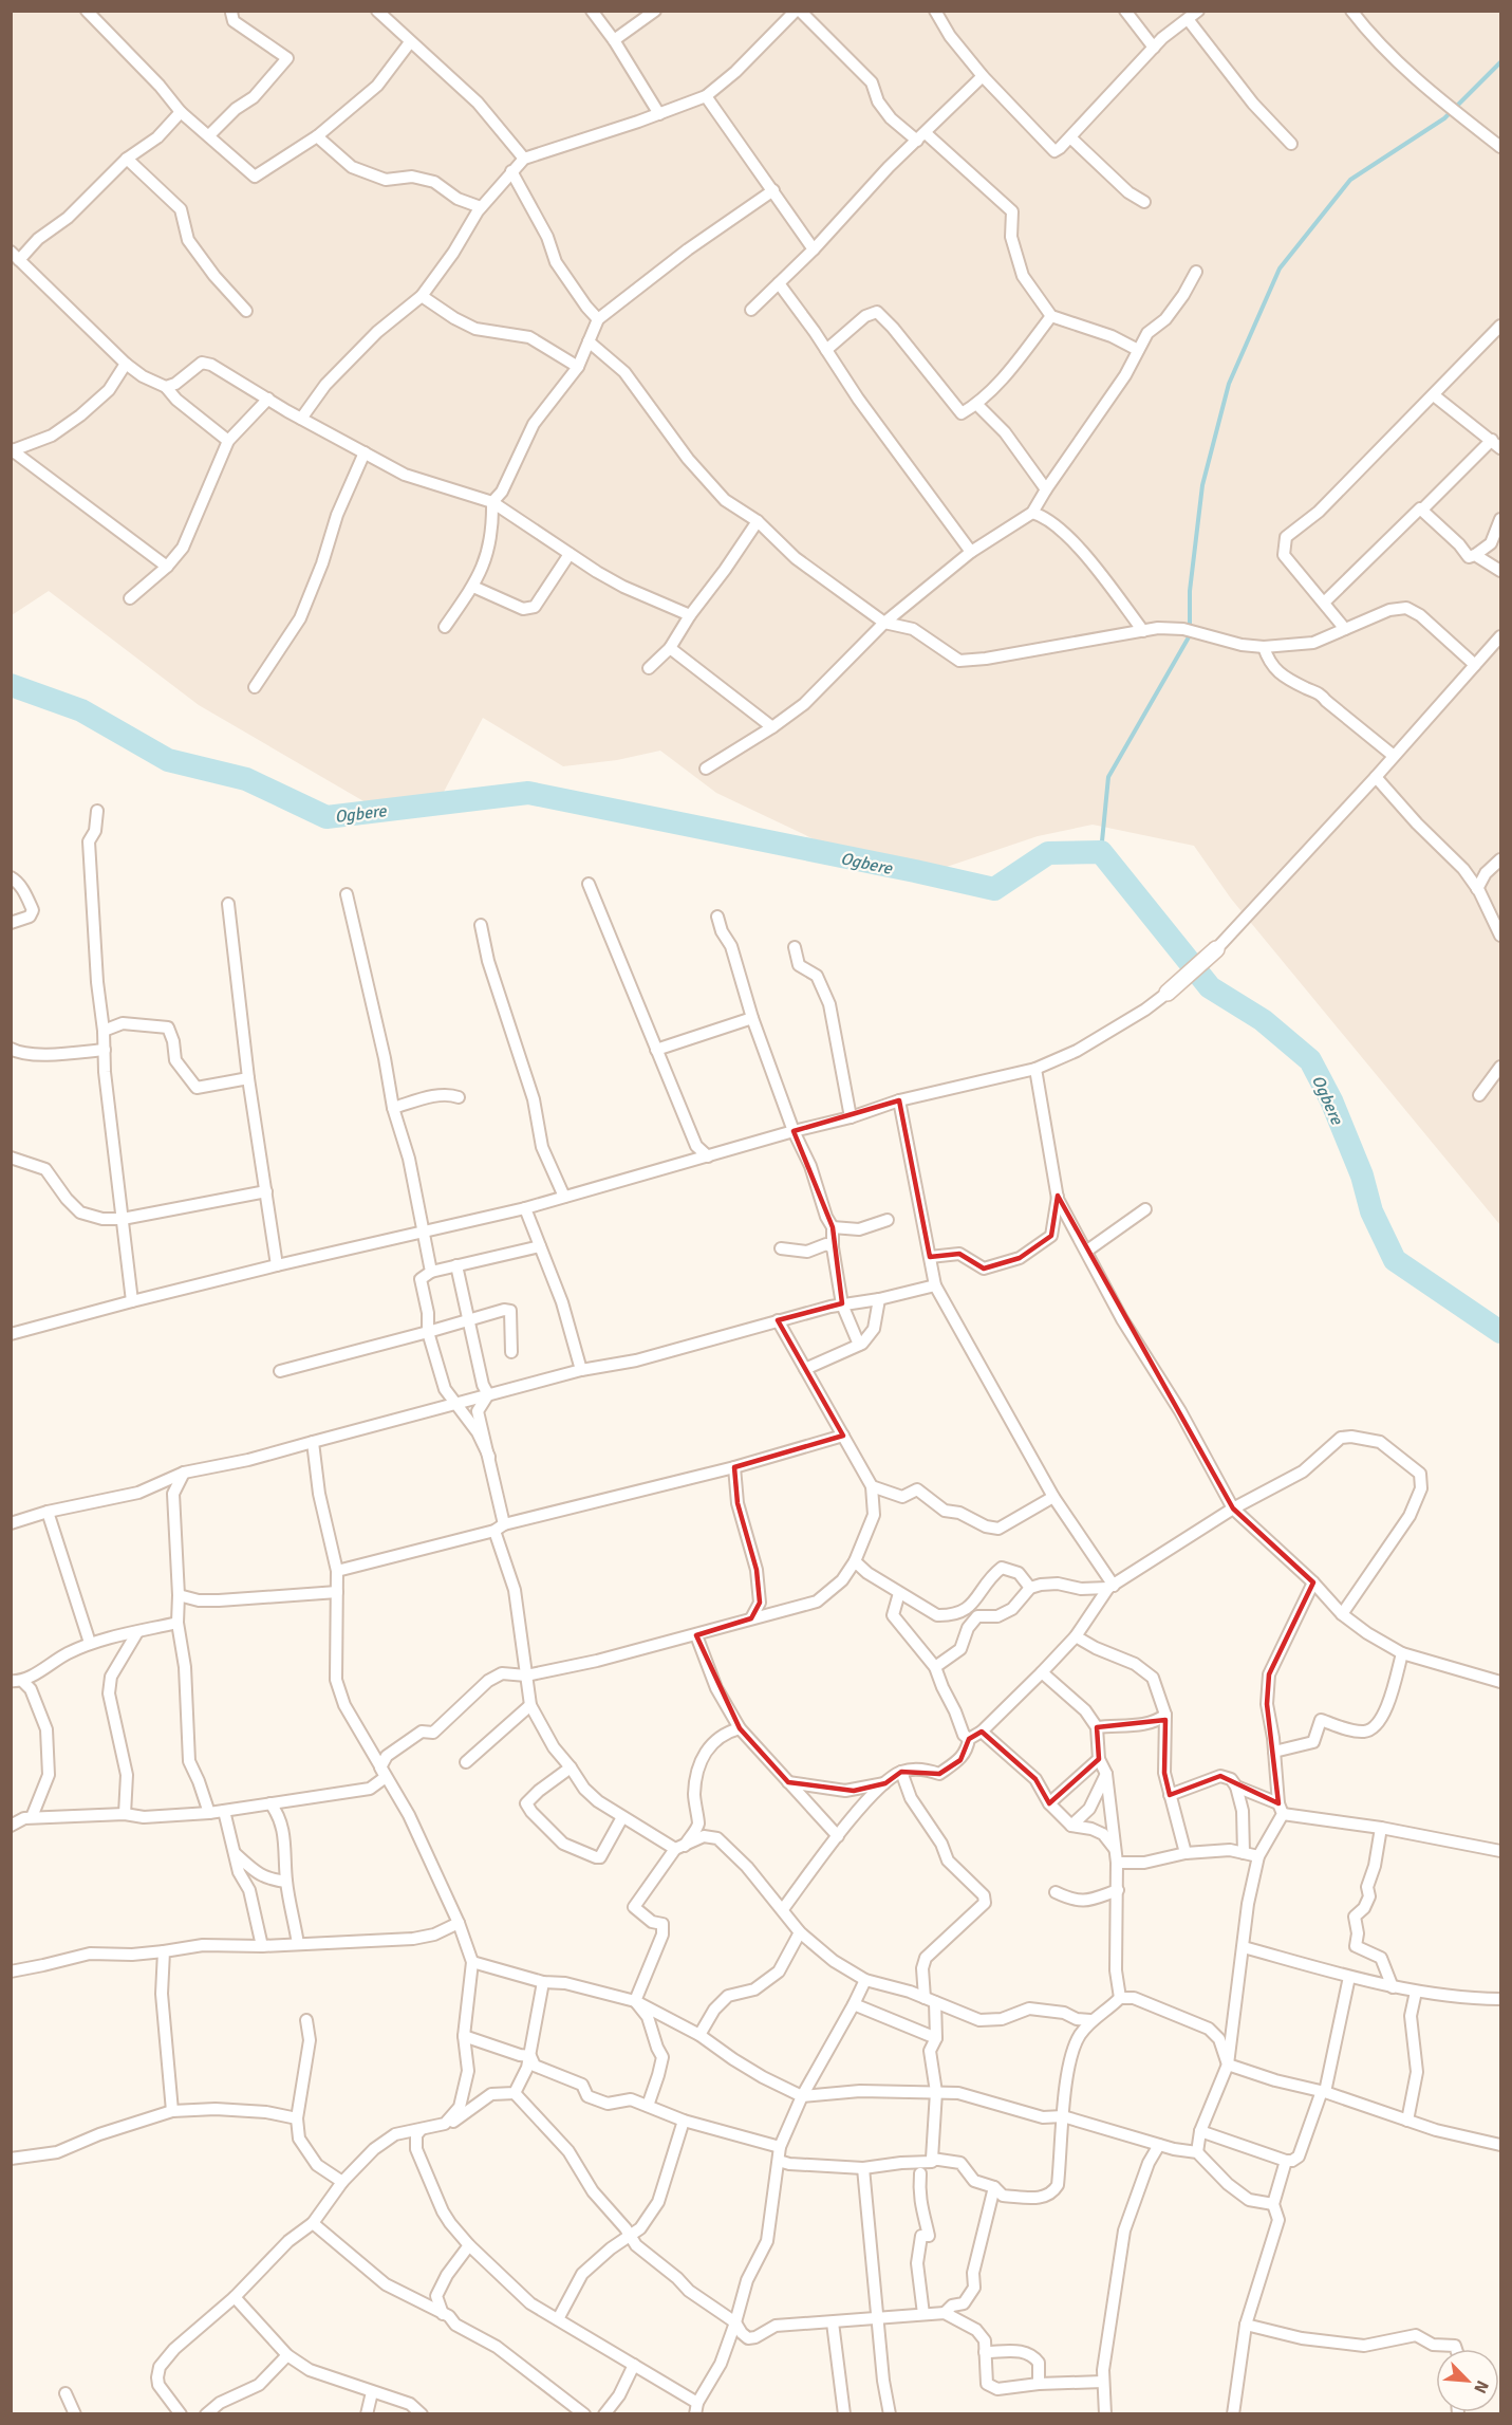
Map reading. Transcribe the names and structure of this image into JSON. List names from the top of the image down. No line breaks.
{"water":["Ogbere"],"north":"bottom right"}
